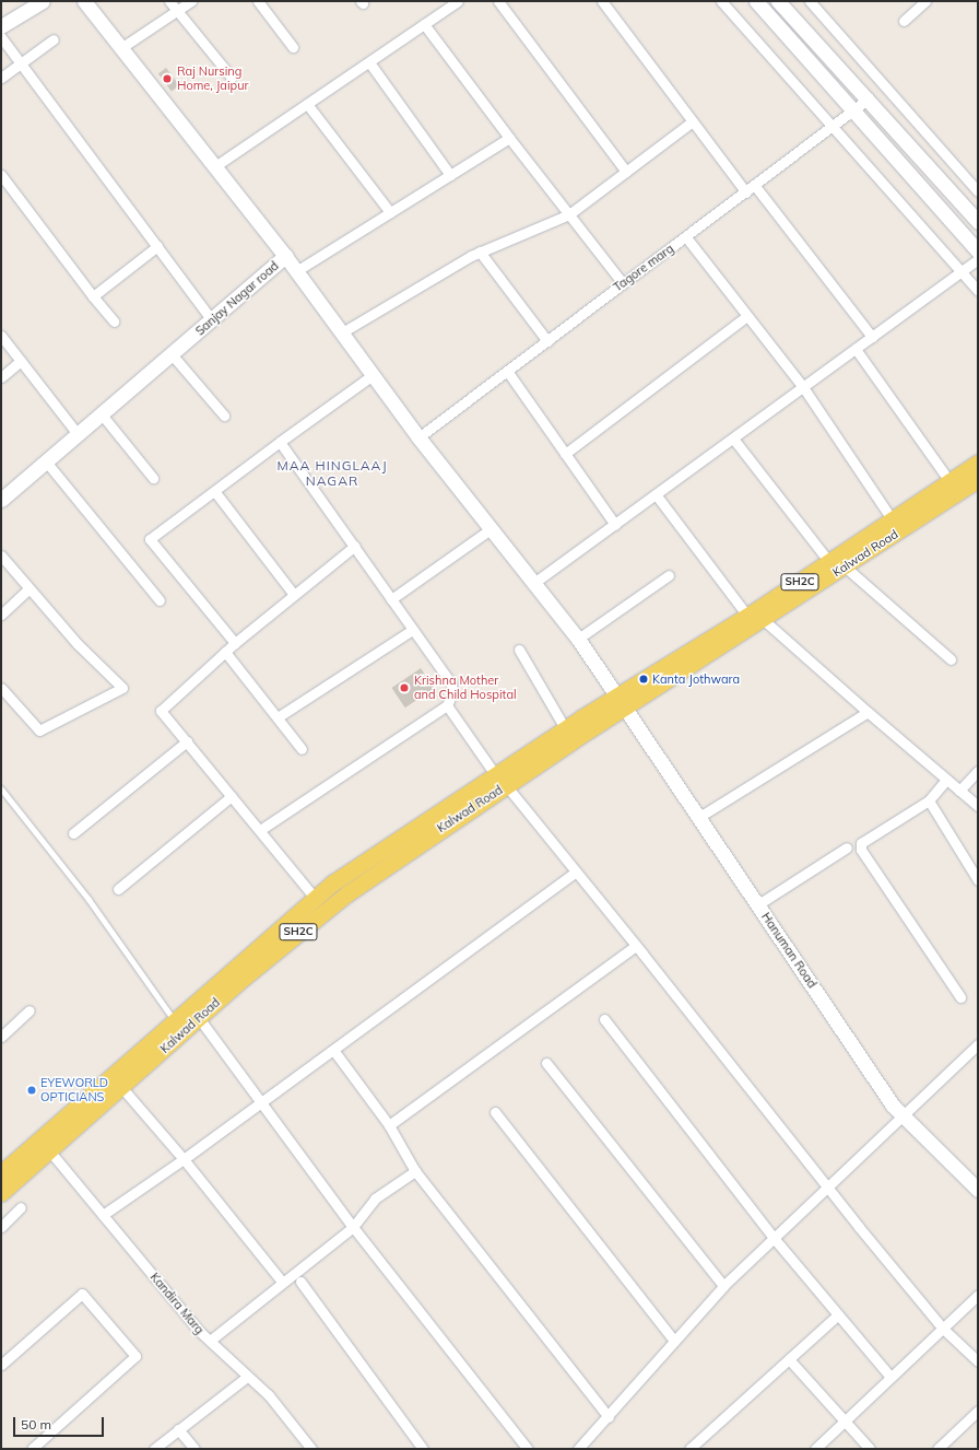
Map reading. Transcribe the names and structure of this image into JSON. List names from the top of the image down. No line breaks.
{"streets":{"main road":["Kalwad Road","SH2C"],"street":["Tagore marg","Sanjay Nagar road","Hanuman Road","Kandira Marg"]},"crossings":[["Tagore marg","Hanuman Road"],["Sanjay Nagar road","Hanuman Road"],["Kalwad Road","Hanuman Road"],["Kalwad Road","Kandira Marg"]],"districts":["MAA HINGLAAJ NAGAR"],"places":["Raj Nursing Home, Jaipur","Kanta Jothwara","Krishna Mother and Child Hospital","EYEWORLD OPTICIANS"],"scale_bar":"50 m"}
